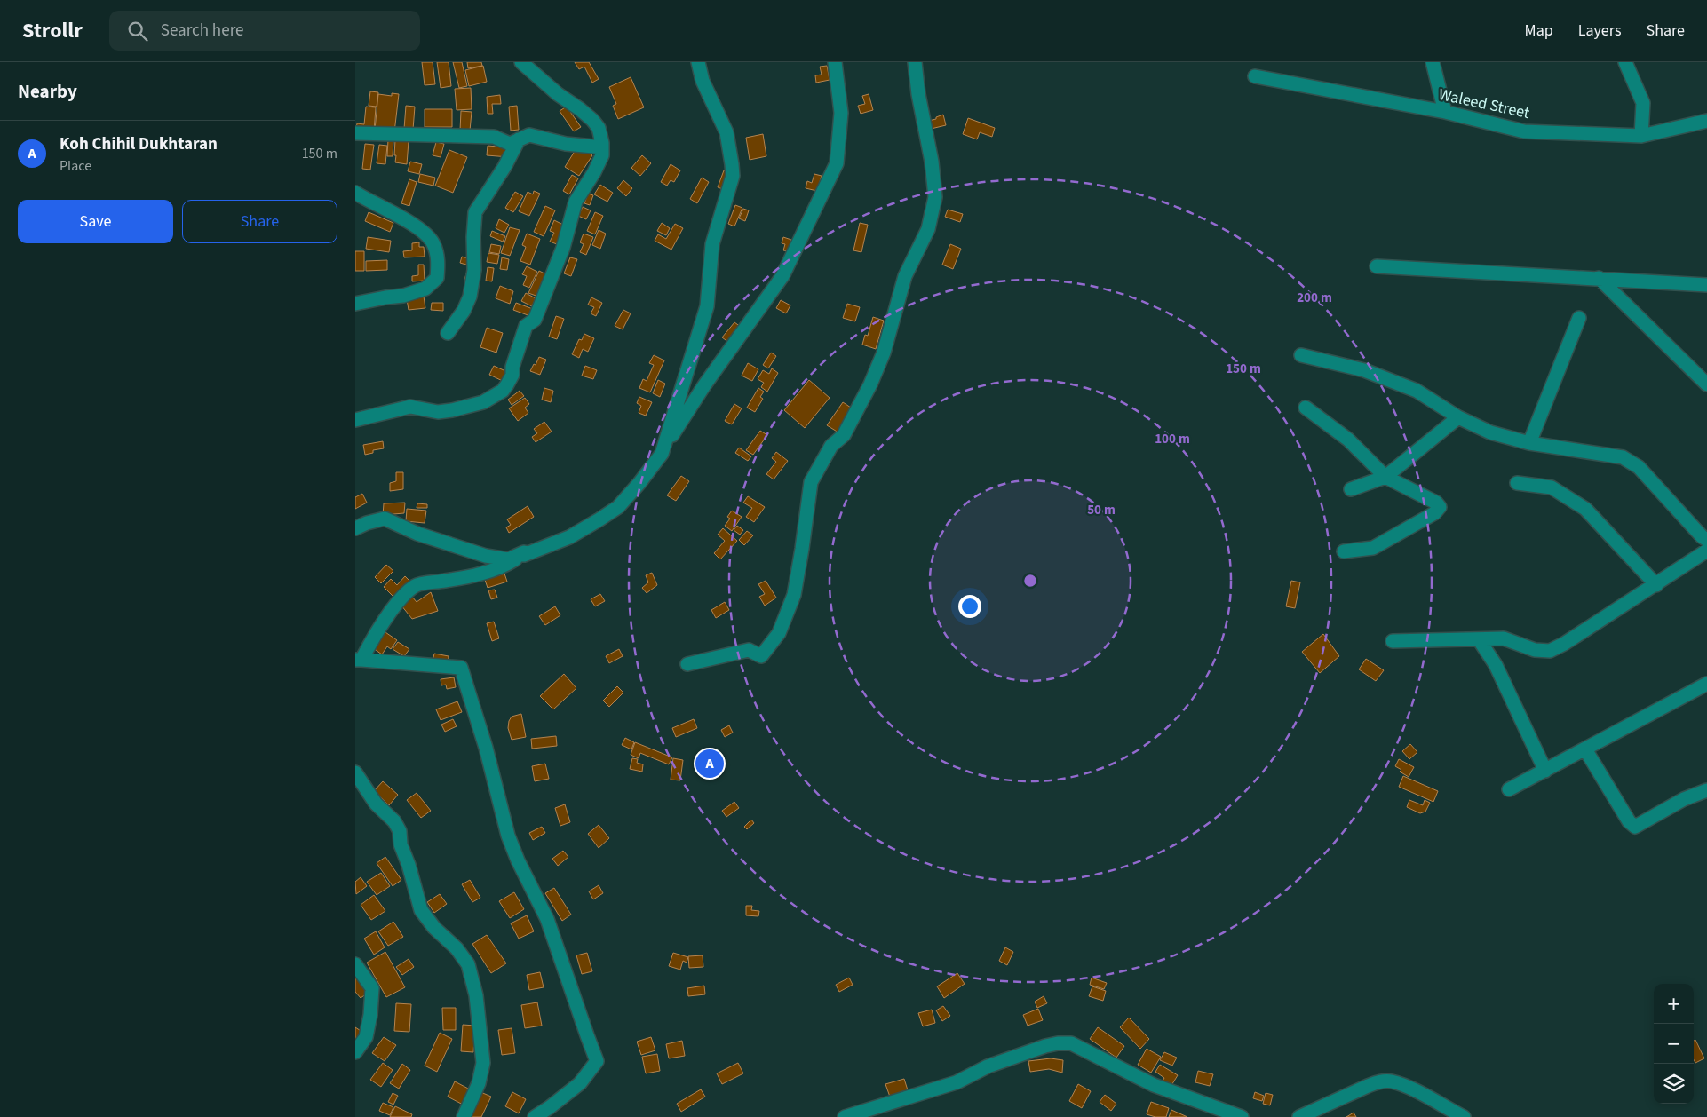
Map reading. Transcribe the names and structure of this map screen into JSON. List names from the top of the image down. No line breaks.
{"streets":{"street":["Waleed Street"]},"page":{"header":"Strollr","search":"Search here","nav":["Map","Layers","Share"],"heading":"Nearby","list":[{"mark":"A","name":"Koh Chihil Dukhtaran","note":"Place","value":"150 m"}],"buttons":["Save","Share"],"pins":"A","map_buttons":["+","−"]},"rings":["200 m","150 m","100 m","50 m"]}
